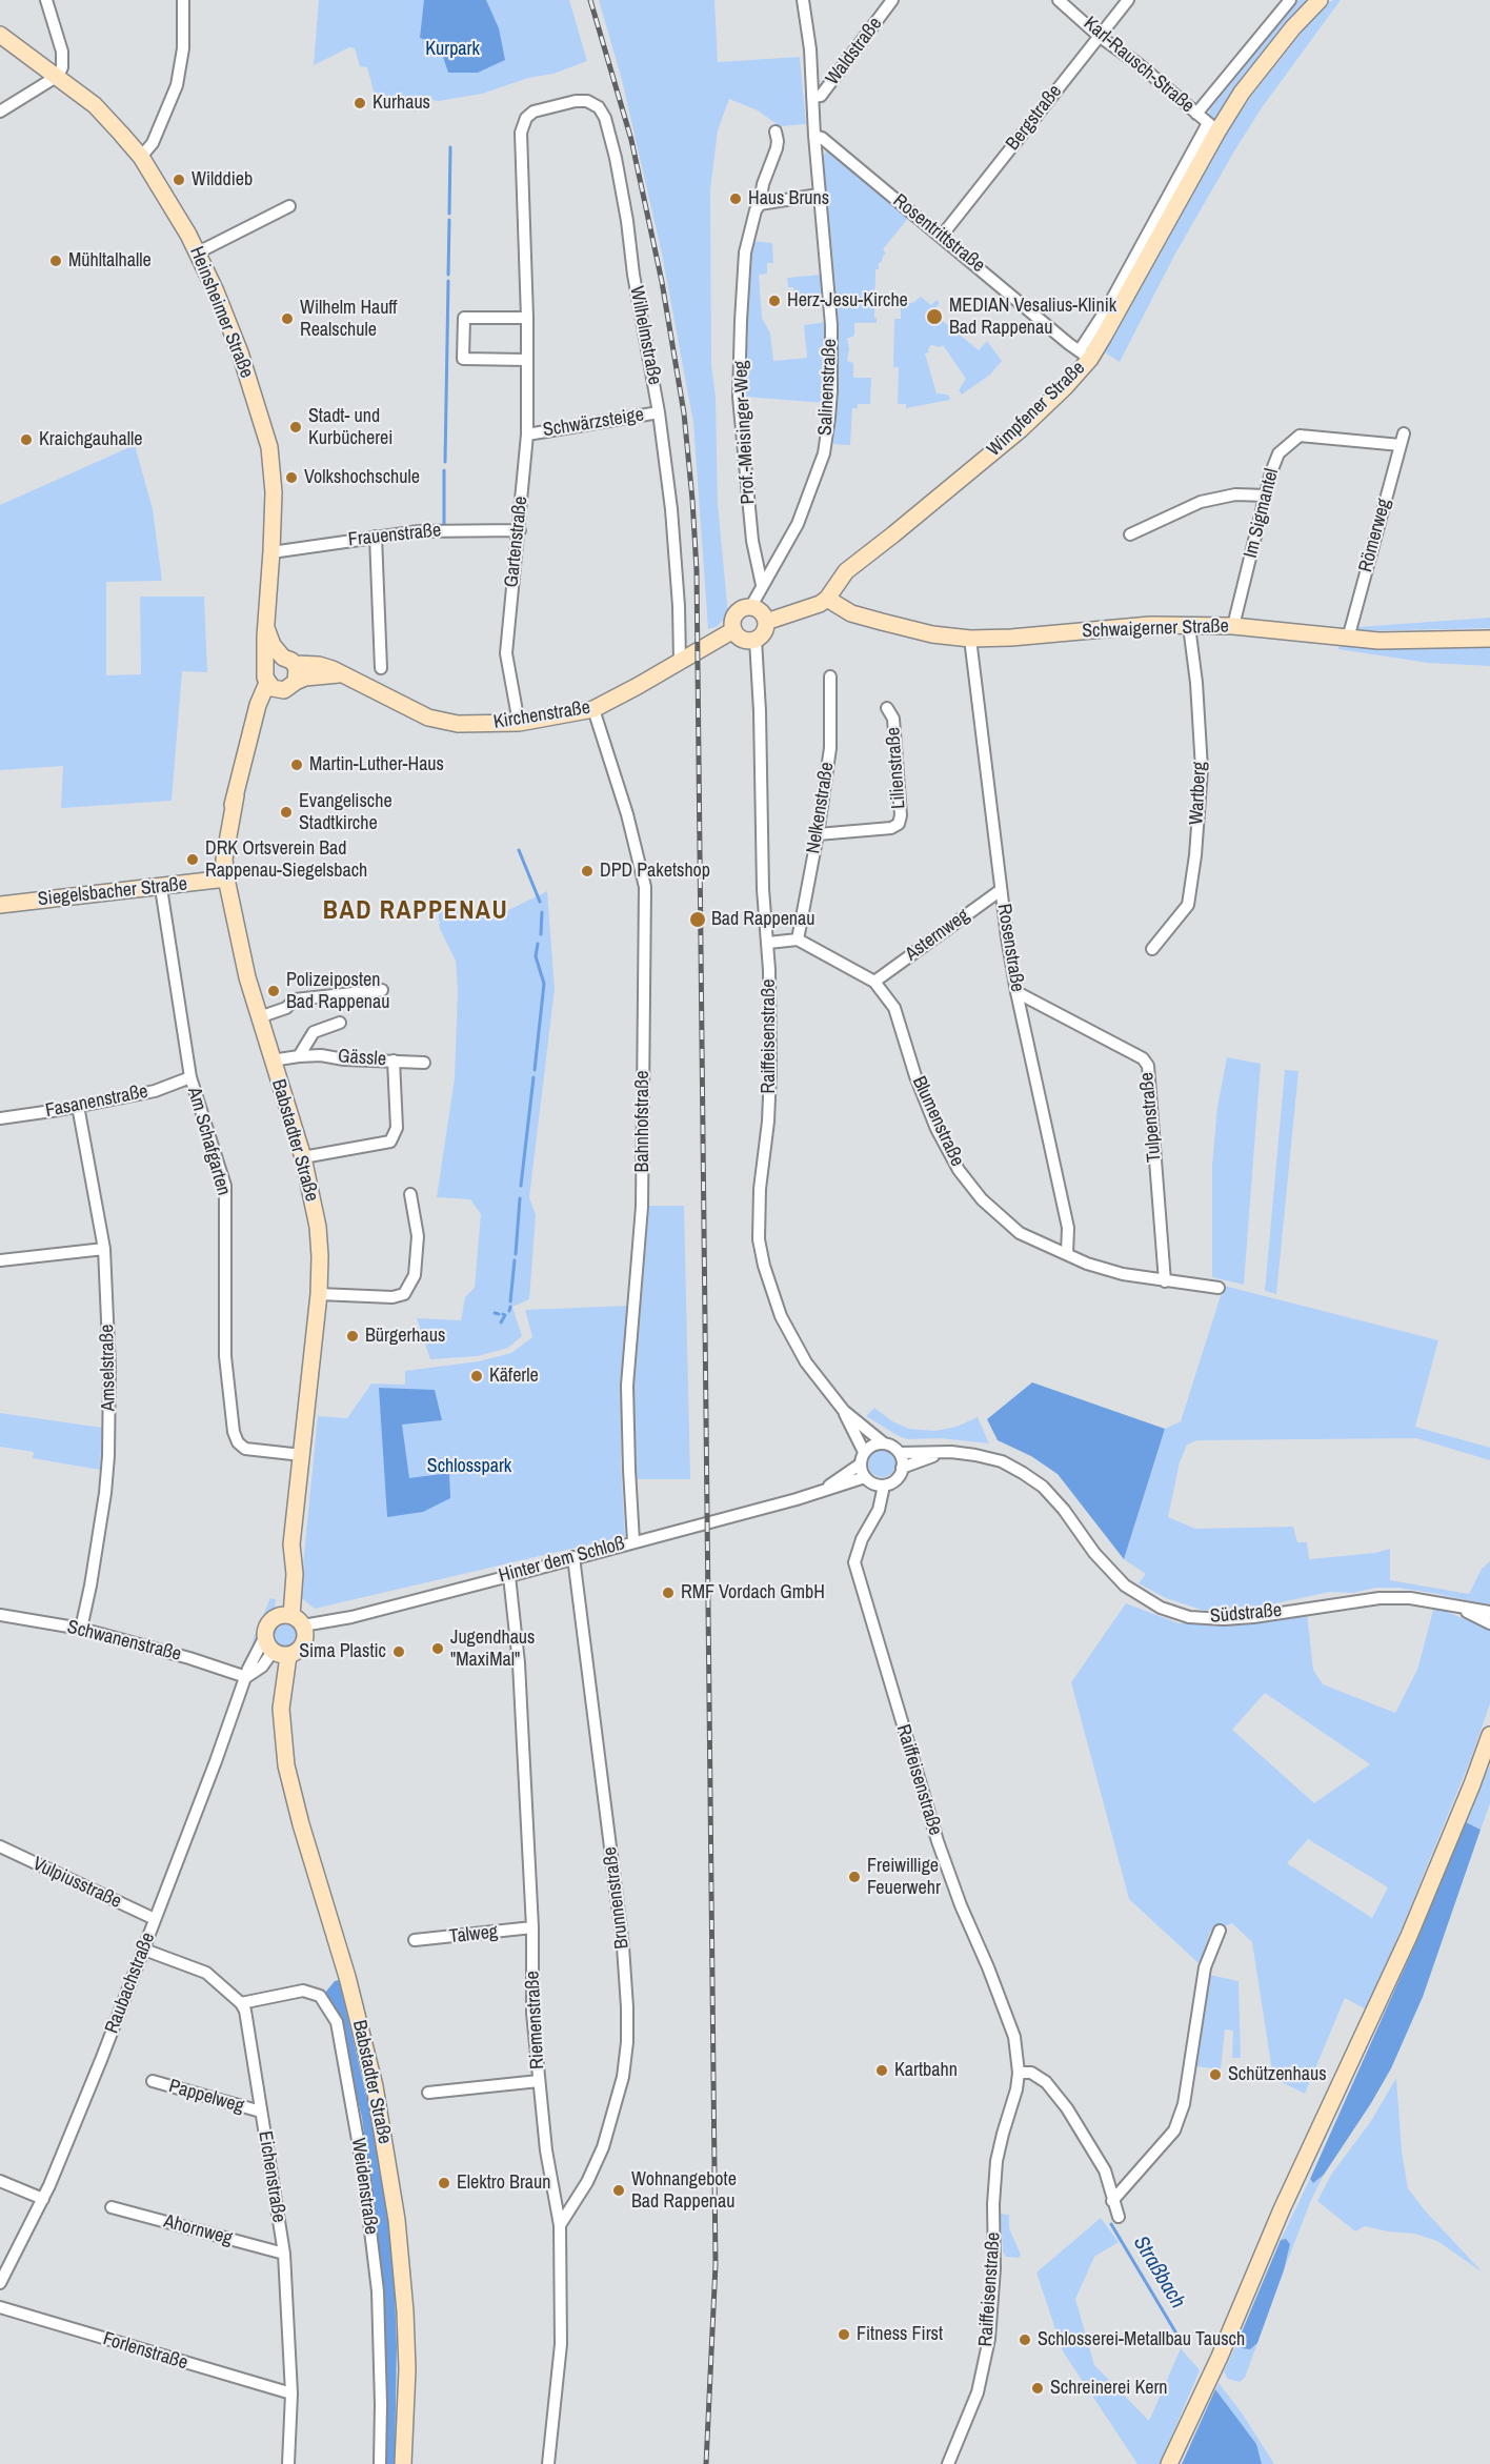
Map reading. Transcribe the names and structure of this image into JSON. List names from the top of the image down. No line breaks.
{"streets":{"street":["Waldstraße","Karl-Rausch-Straße","Bergstraße","Rosentrittstraße","Heinsheimer Straße","Wilhelmstraße","Salinenstraße","Wimpfener Straße","Schwärzsteige","Prof.-Meisinger-Weg","Im Sigmantel","Frauenstraße","Römerweg","Gartenstraße","Schwaigerner Straße","Kirchenstraße","Lilienstraße","Wartberg","Nelkenstraße","Siegelsbacher Straße","Asternweg","Rosenstraße","Raiffeisenstraße","Gässle","Fasanenstraße","Tulpenstraße","Bahnhofstraße","Blumenstraße","Babstadter Straße","Am Schafgarten","Amselstraße","Hinter dem Schloß","Südstraße","Schwanenstraße","Vulpiusstraße","Brunnenstraße","Talweg","Raubachstraße","Riemenstraße","Pappelweg","Eichenstraße","Weidenstraße","Ahornweg","Forlenstraße"]},"crossings":[["Waldstraße","Salinenstraße"],["Karl-Rausch-Straße","Bergstraße"],["Karl-Rausch-Straße","Wimpfener Straße"],["Bergstraße","Rosentrittstraße"],["Rosentrittstraße","Salinenstraße"],["Rosentrittstraße","Wimpfener Straße"],["Heinsheimer Straße","Frauenstraße"],["Heinsheimer Straße","Kirchenstraße"],["Heinsheimer Straße","Siegelsbacher Straße"],["Heinsheimer Straße","Babstadter Straße"],["Wilhelmstraße","Schwärzsteige"],["Wilhelmstraße","Gartenstraße"],["Wilhelmstraße","Kirchenstraße"],["Salinenstraße","Prof.-Meisinger-Weg"],["Salinenstraße","Kirchenstraße"],["Salinenstraße","Raiffeisenstraße"],["Wimpfener Straße","Schwaigerner Straße"],["Schwärzsteige","Gartenstraße"],["Im Sigmantel","Römerweg"],["Im Sigmantel","Schwaigerner Straße"],["Frauenstraße","Gartenstraße"],["Römerweg","Schwaigerner Straße"],["Gartenstraße","Kirchenstraße"],["Schwaigerner Straße","Wartberg"],["Schwaigerner Straße","Rosenstraße"],["Kirchenstraße","Raiffeisenstraße"],["Kirchenstraße","Bahnhofstraße"],["Lilienstraße","Nelkenstraße"],["Nelkenstraße","Blumenstraße"],["Siegelsbacher Straße","Babstadter Straße"],["Siegelsbacher Straße","Am Schafgarten"],["Asternweg","Rosenstraße"],["Asternweg","Blumenstraße"],["Rosenstraße","Tulpenstraße"],["Rosenstraße","Blumenstraße"],["Raiffeisenstraße","Hinter dem Schloß"],["Raiffeisenstraße","Südstraße"],["Gässle","Babstadter Straße"],["Fasanenstraße","Am Schafgarten"],["Fasanenstraße","Amselstraße"],["Tulpenstraße","Blumenstraße"],["Bahnhofstraße","Hinter dem Schloß"],["Babstadter Straße","Am Schafgarten"],["Babstadter Straße","Hinter dem Schloß"],["Babstadter Straße","Raubachstraße"],["Amselstraße","Schwanenstraße"],["Hinter dem Schloß","Südstraße"],["Hinter dem Schloß","Brunnenstraße"],["Hinter dem Schloß","Riemenstraße"],["Schwanenstraße","Raubachstraße"],["Vulpiusstraße","Raubachstraße"],["Brunnenstraße","Riemenstraße"],["Talweg","Riemenstraße"],["Pappelweg","Eichenstraße"],["Eichenstraße","Weidenstraße"],["Eichenstraße","Ahornweg"],["Eichenstraße","Forlenstraße"]],"districts":["BAD RAPPENAU"],"water":["Straßbach"],"parks":["Kurpark","Schlosspark"],"places":["Kurhaus","Wilddieb","Haus Bruns","Mühltalhalle","Herz-Jesu-Kirche","MEDIAN Vesalius-Klinik Bad Rappenau","Wilhelm Hauff Realschule","Stadt- und Kurbücherei","Kraichgauhalle","Volkshochschule","Martin-Luther-Haus","Evangelische Stadtkirche","DRK Ortsverein Bad Rappenau-Siegelsbach","DPD Paketshop","Bad Rappenau","Polizeiposten Bad Rappenau","Bürgerhaus","Käferle","RMF Vordach GmbH","Jugendhaus \"MaxiMal\"","Sima Plastic","Freiwillige Feuerwehr","Kartbahn","Schützenhaus","Elektro Braun","Wohnangebote Bad Rappenau","Fitness First","Schlosserei-Metallbau Tausch","Schreinerei Kern"]}
